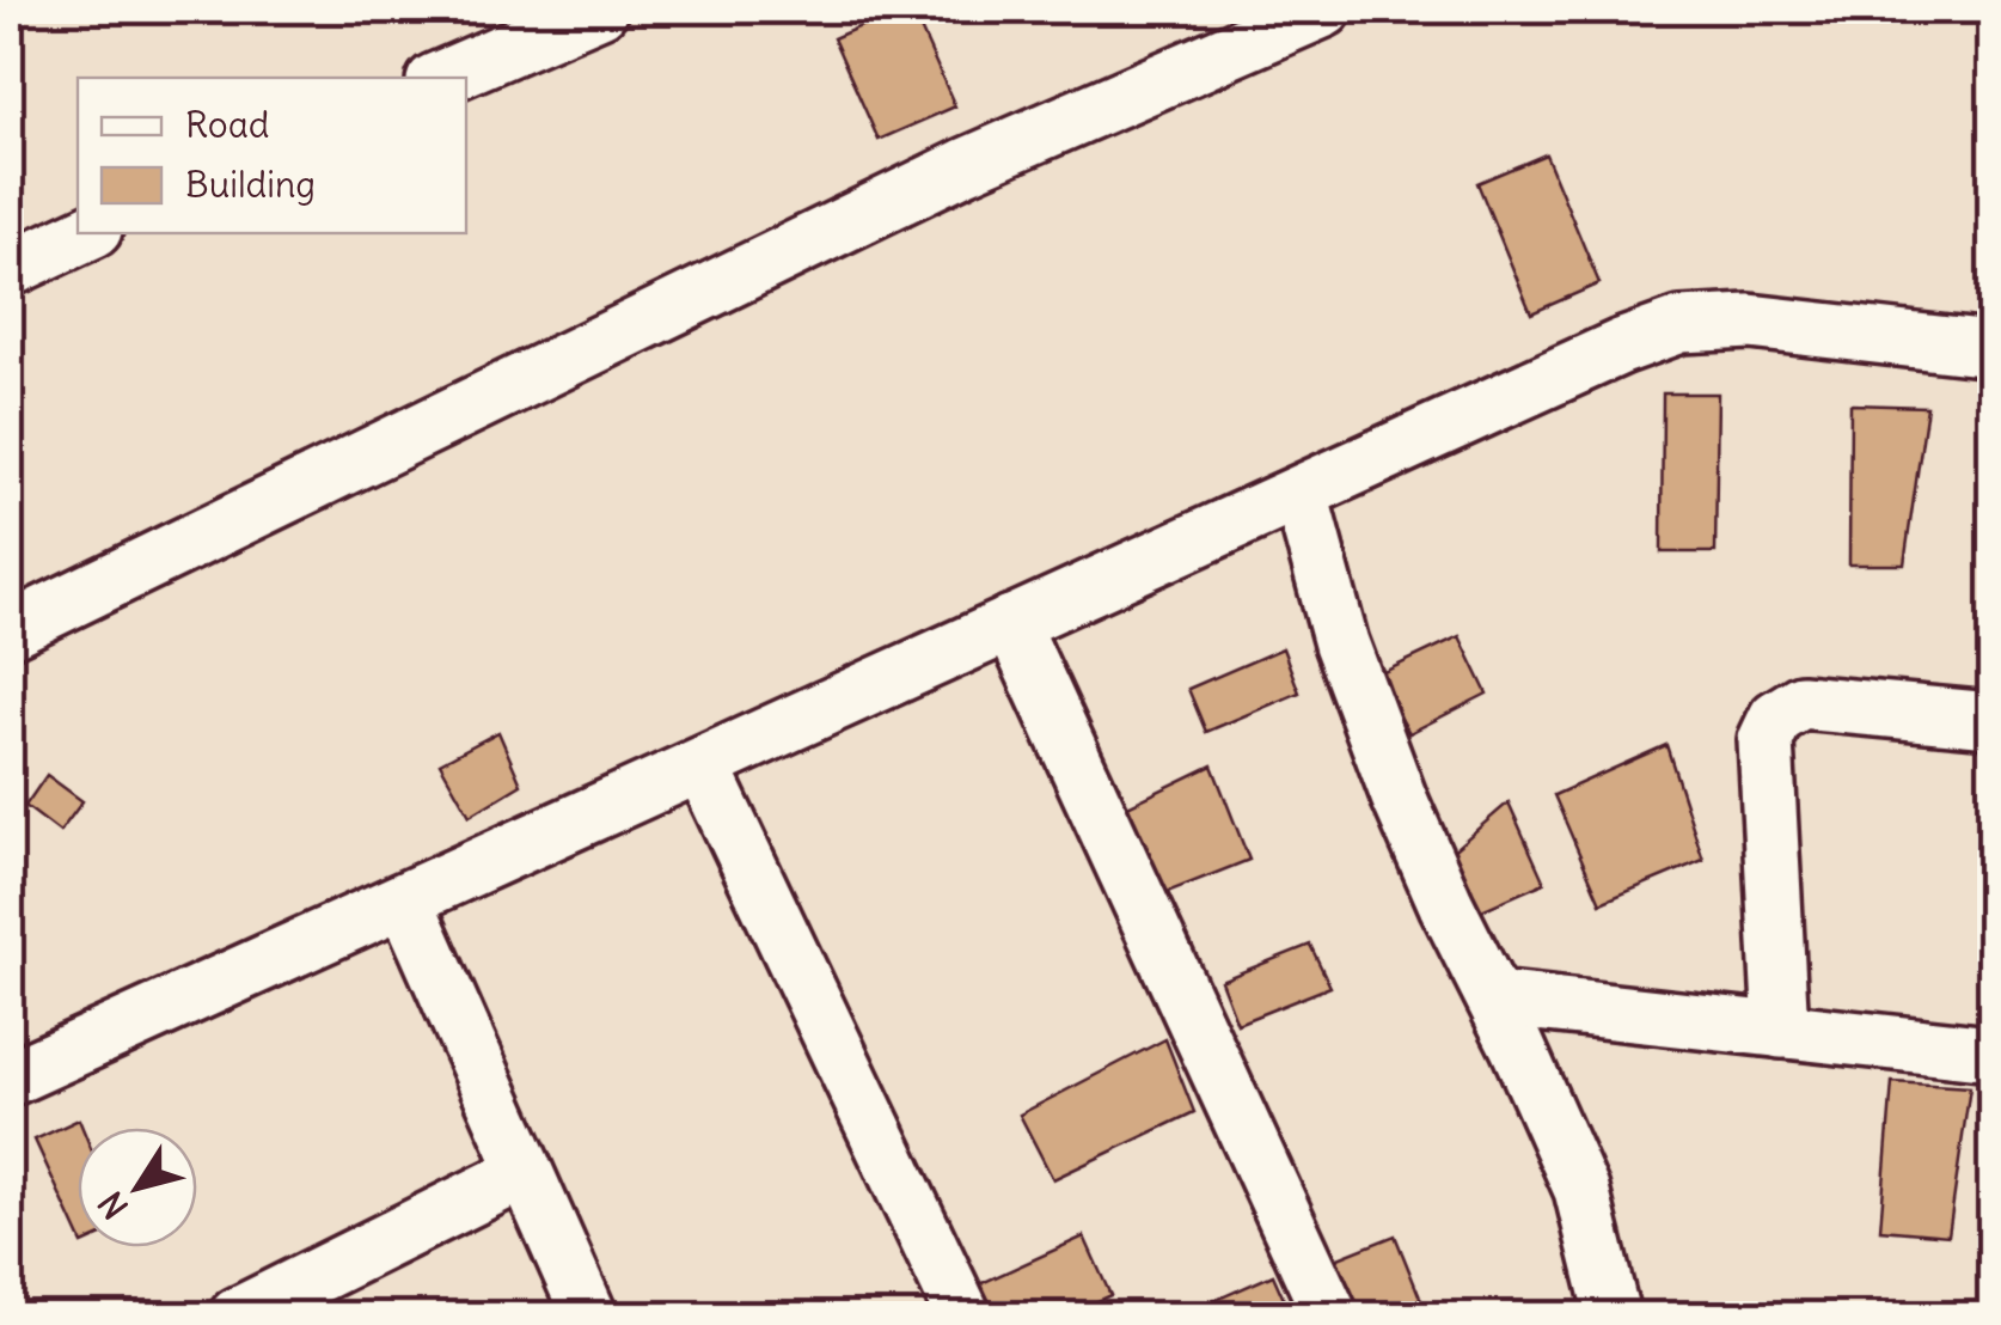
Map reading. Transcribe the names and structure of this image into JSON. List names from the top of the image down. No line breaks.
{"legend":["Road","Building"],"north":"bottom left"}
